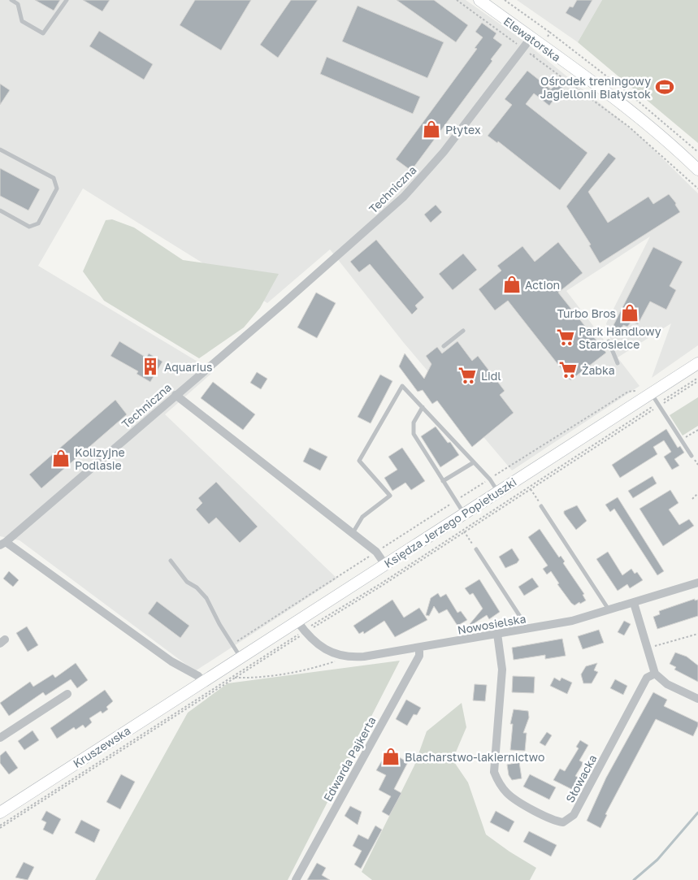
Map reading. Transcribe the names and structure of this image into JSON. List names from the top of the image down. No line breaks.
{"streets":{"street":["Elewatorska","Techniczna","Księdza Jerzego Popiełuszki","Nowosielska","Kruszewska","Edwarda Pajkerta","Słowacka"]},"crossings":[["Elewatorska","Techniczna"],["Techniczna","Księdza Jerzego Popiełuszki"],["Techniczna","Kruszewska"],["Księdza Jerzego Popiełuszki","Nowosielska"],["Księdza Jerzego Popiełuszki","Kruszewska"],["Nowosielska","Edwarda Pajkerta"],["Nowosielska","Słowacka"]],"places":{"sports":["Ośrodek treningowy Jagiellonii Białystok"],"shop":["Płytex","Action","Turbo Bros","Kolizyjne Podlasie","Blacharstwo-lakiernictwo"],"supermarket":["Park Handlowy Starosielce","Żabka","Lidl"],"building":["Aquarius"]}}
